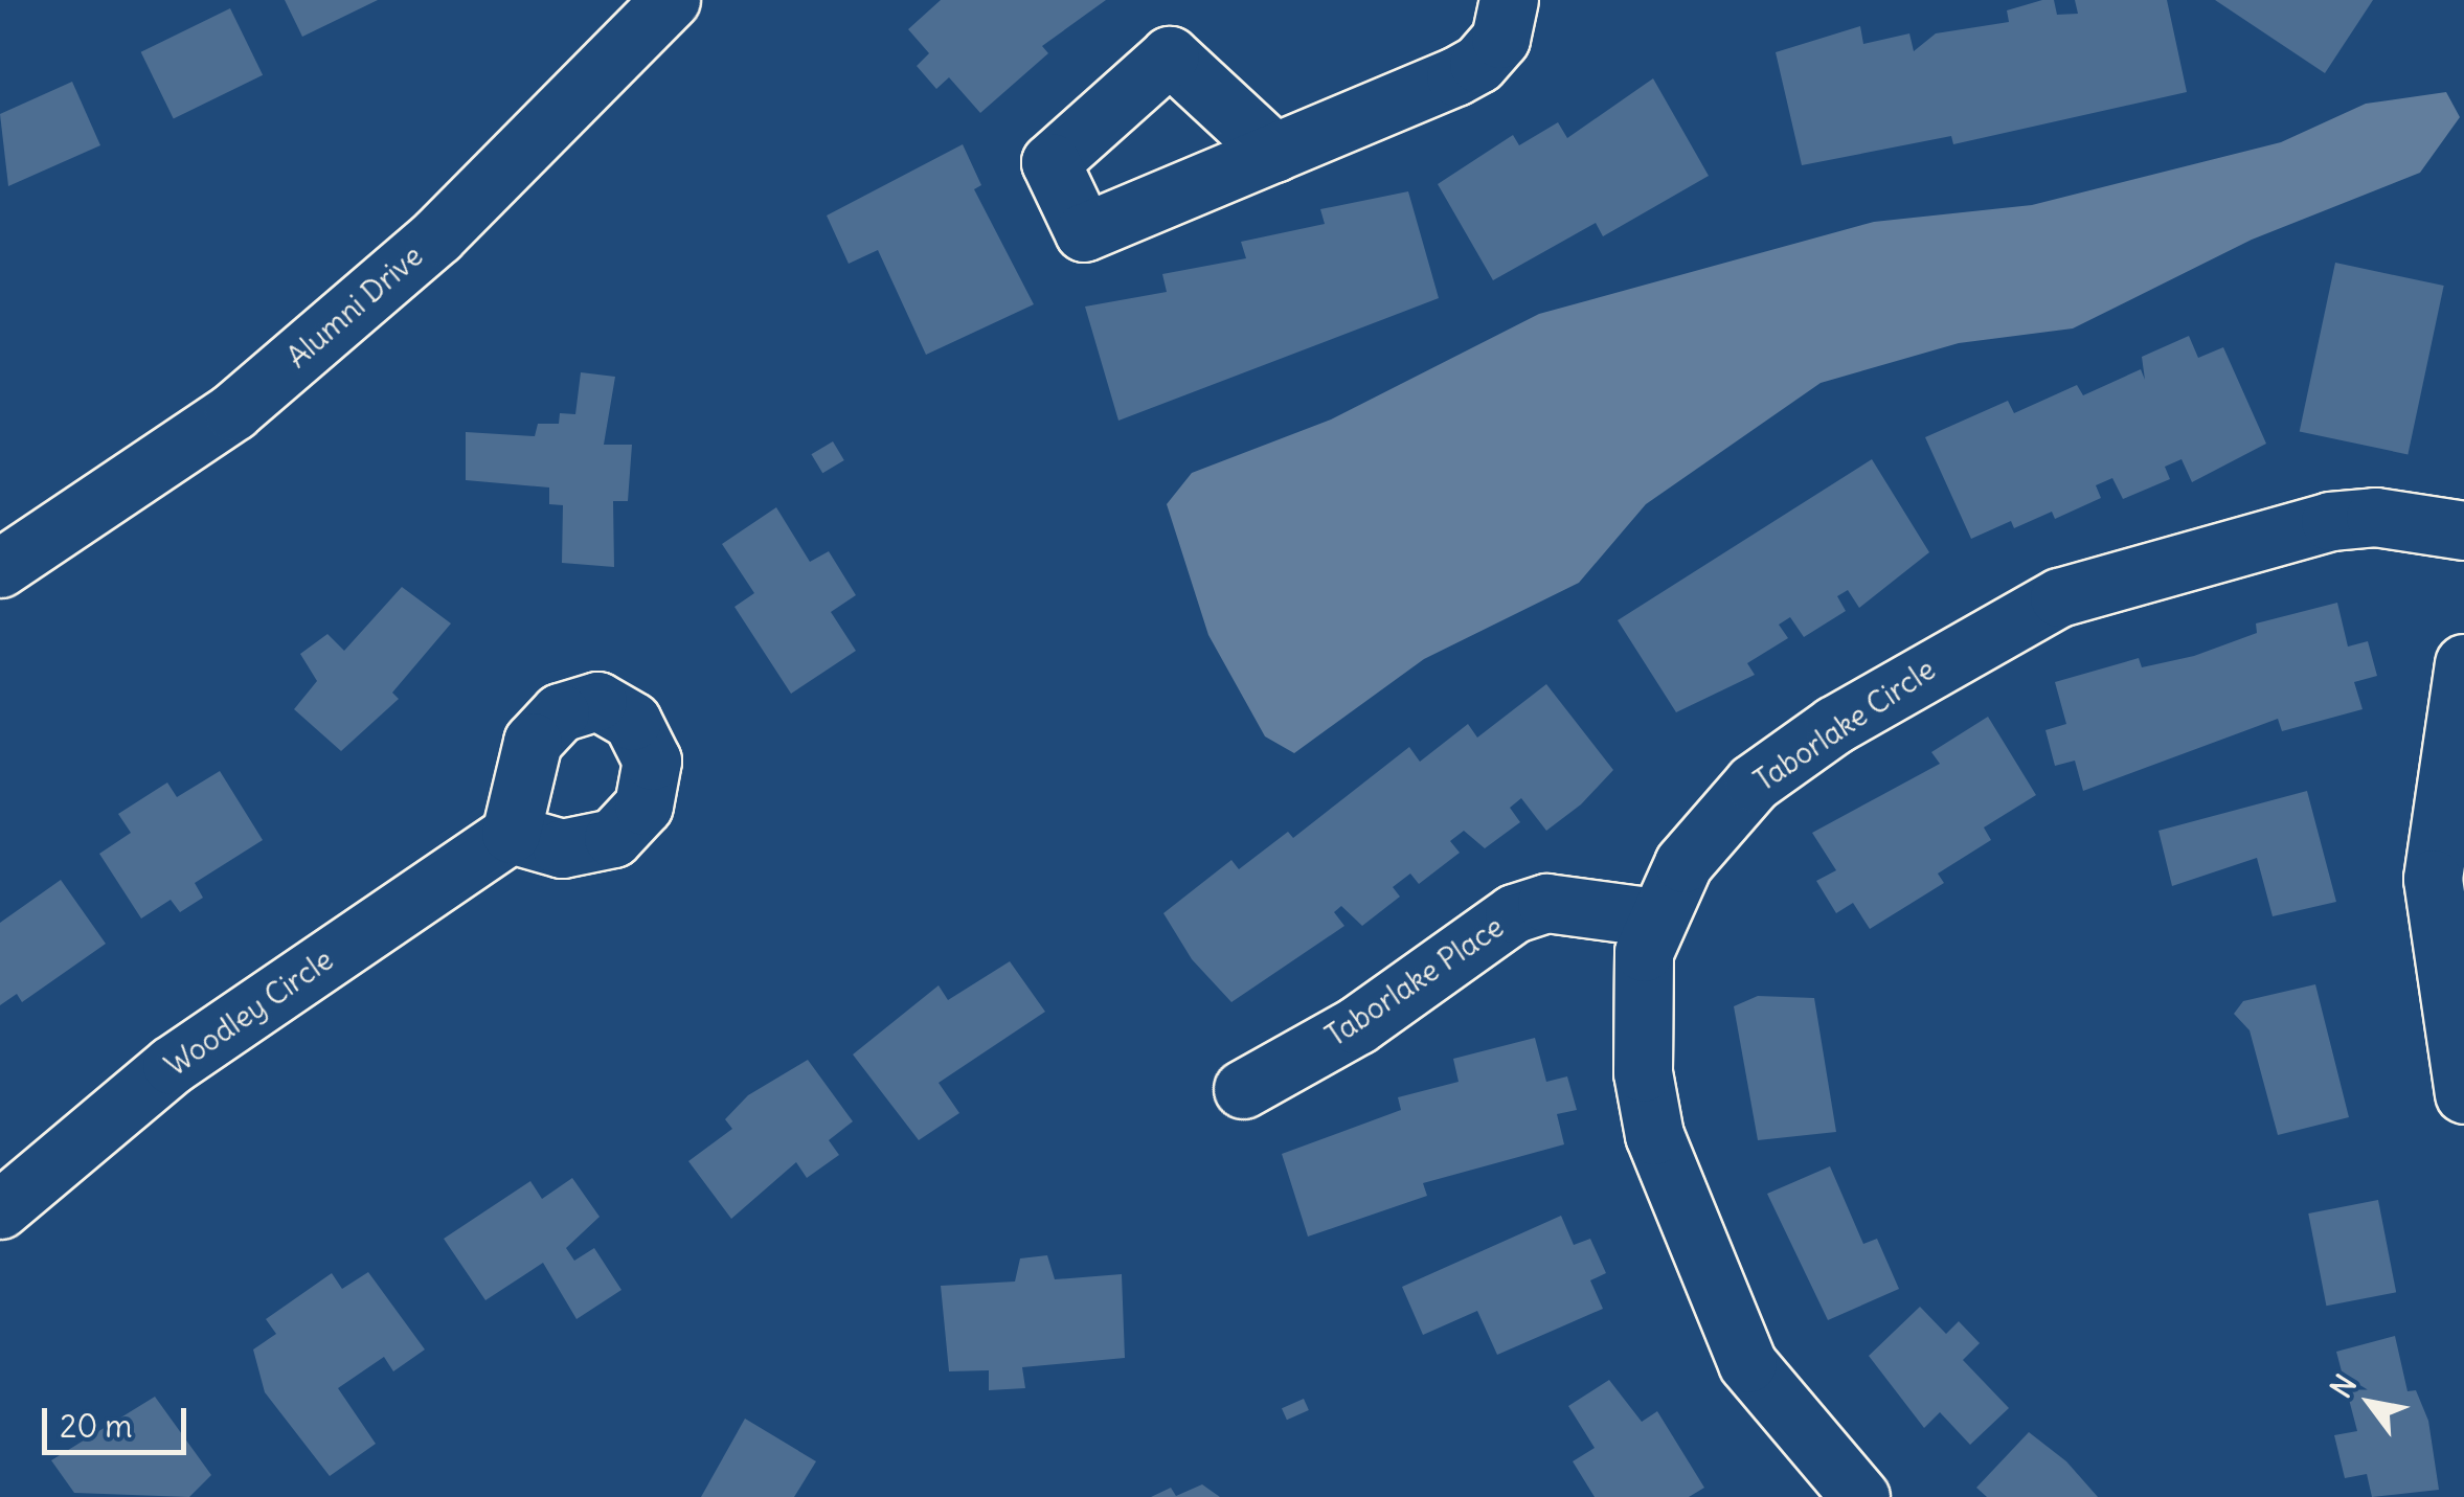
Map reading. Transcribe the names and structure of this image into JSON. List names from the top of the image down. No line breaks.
{"streets":{"street":["Alumni Drive","Taborlake Circle","Taborlake Place","Woodley Circle"]},"crossings":[["Taborlake Circle","Taborlake Place"]],"scale_bar":"20 m","north":"top left"}
